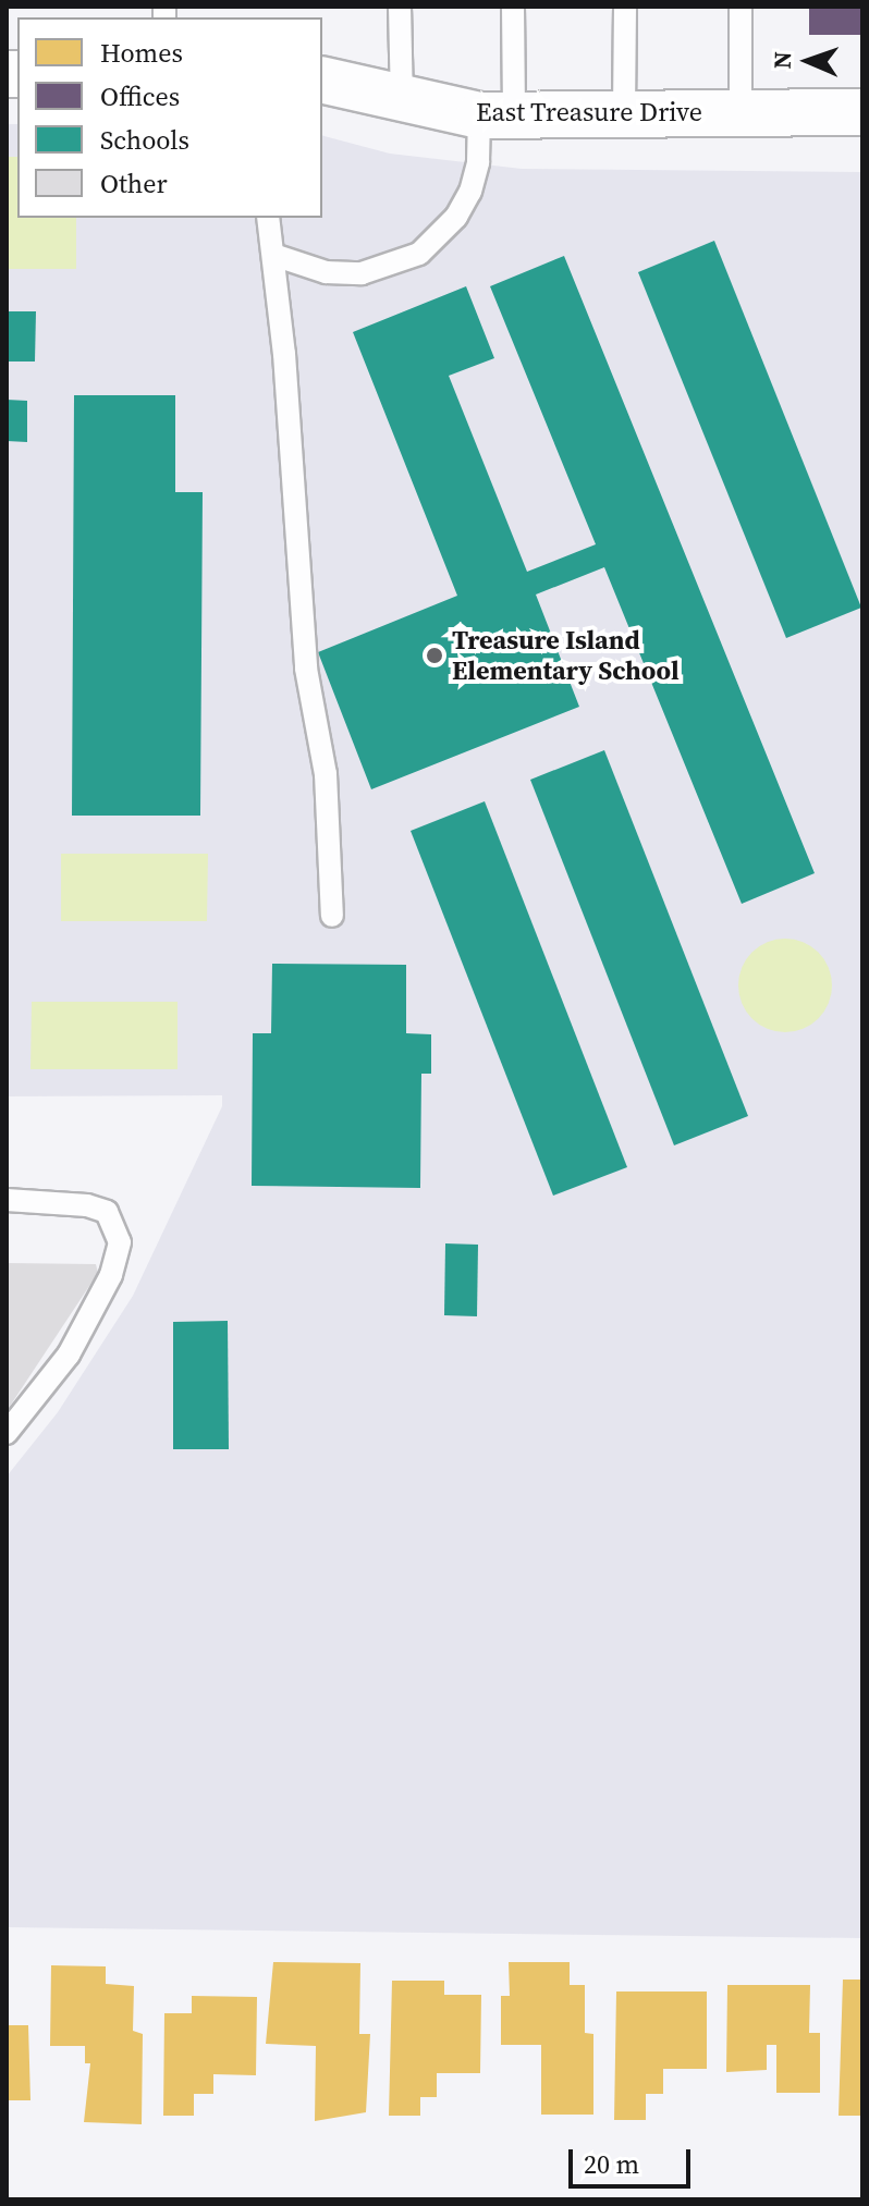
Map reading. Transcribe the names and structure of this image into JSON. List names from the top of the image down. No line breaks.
{"streets":{"street":["East Treasure Drive"]},"places":["Treasure Island Elementary School"],"legend":["Homes","Offices","Schools","Other"],"scale_bar":"20 m","north":"left"}
